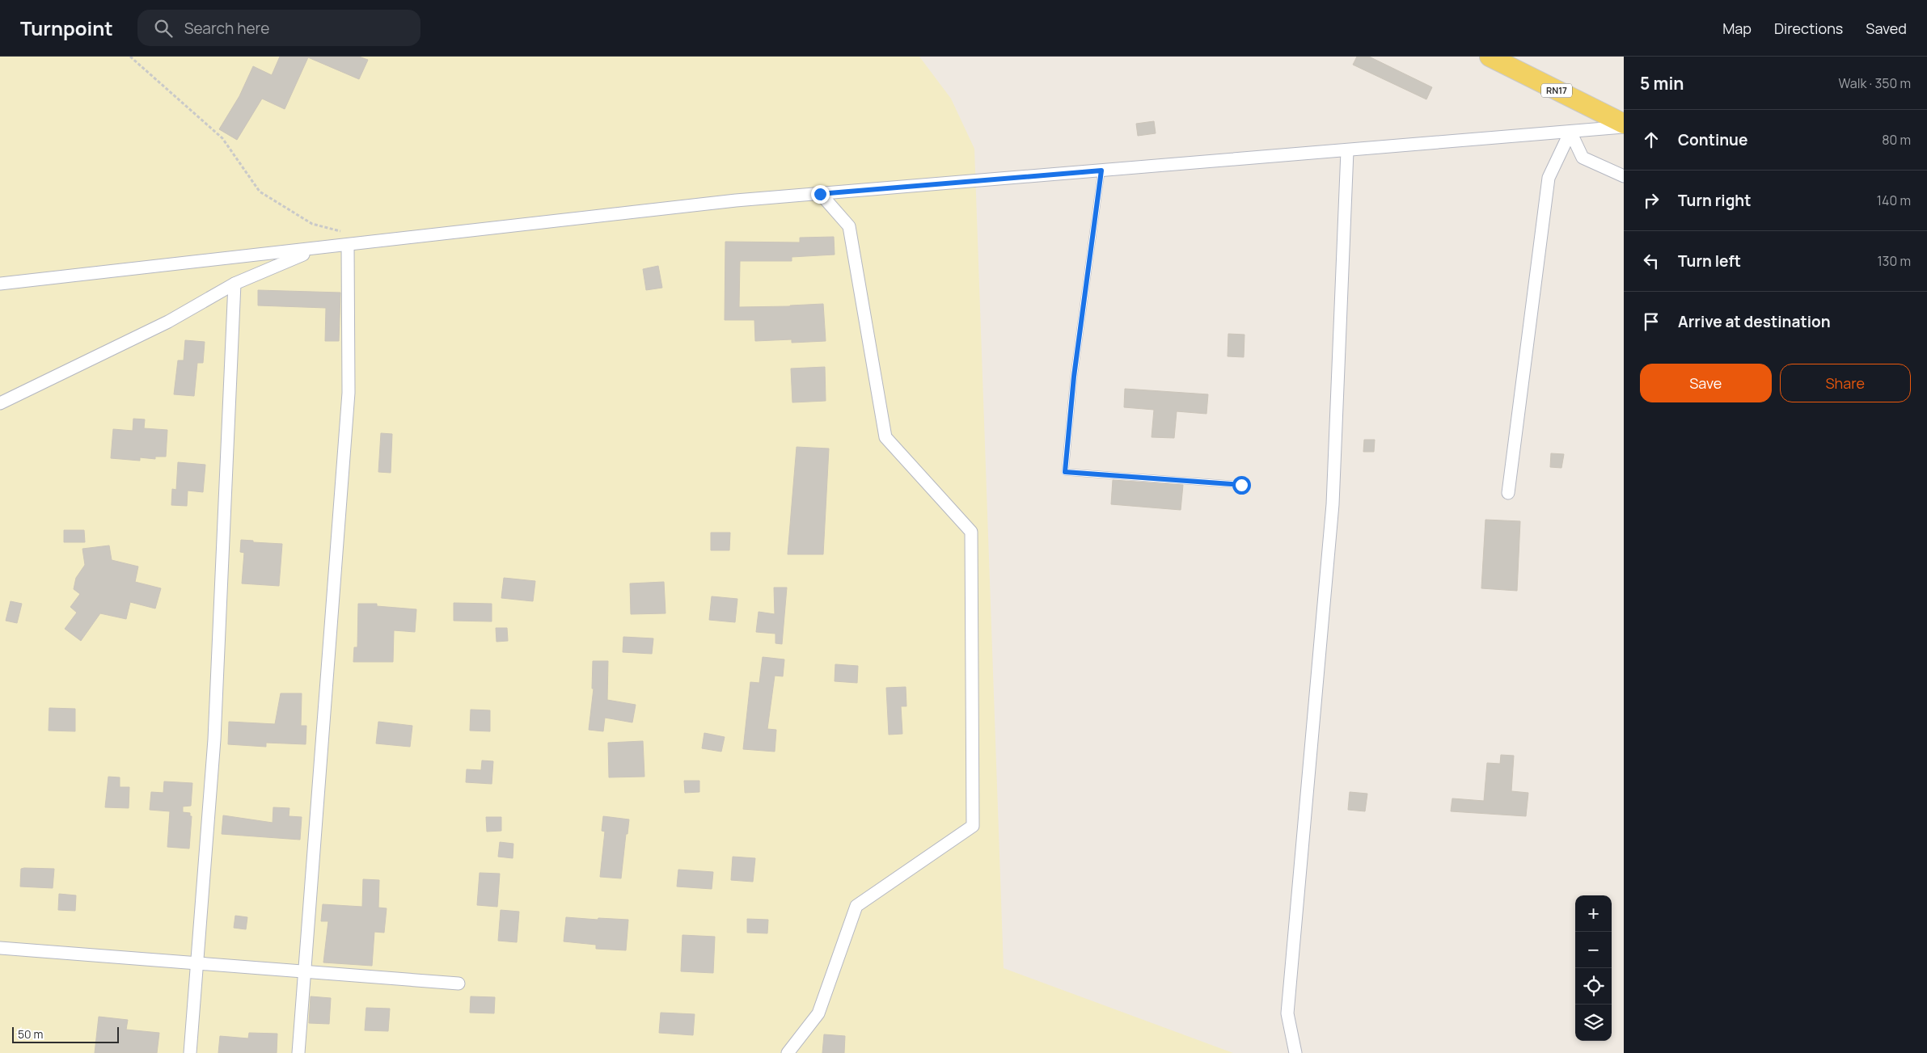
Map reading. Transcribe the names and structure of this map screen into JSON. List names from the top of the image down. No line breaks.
{"streets":{"main road":["RN17"]},"scale_bar":"50 m","page":{"header":"Turnpoint","search":"Search here","nav":["Map","Directions","Saved"],"heading":["5 min","Walk · 350 m"],"list":[["Continue","80 m"],["Turn right","140 m"],["Turn left","130 m"],"Arrive at destination"],"buttons":["Save","Share"],"map_buttons":["+","−"],"scale":"50 m"}}
